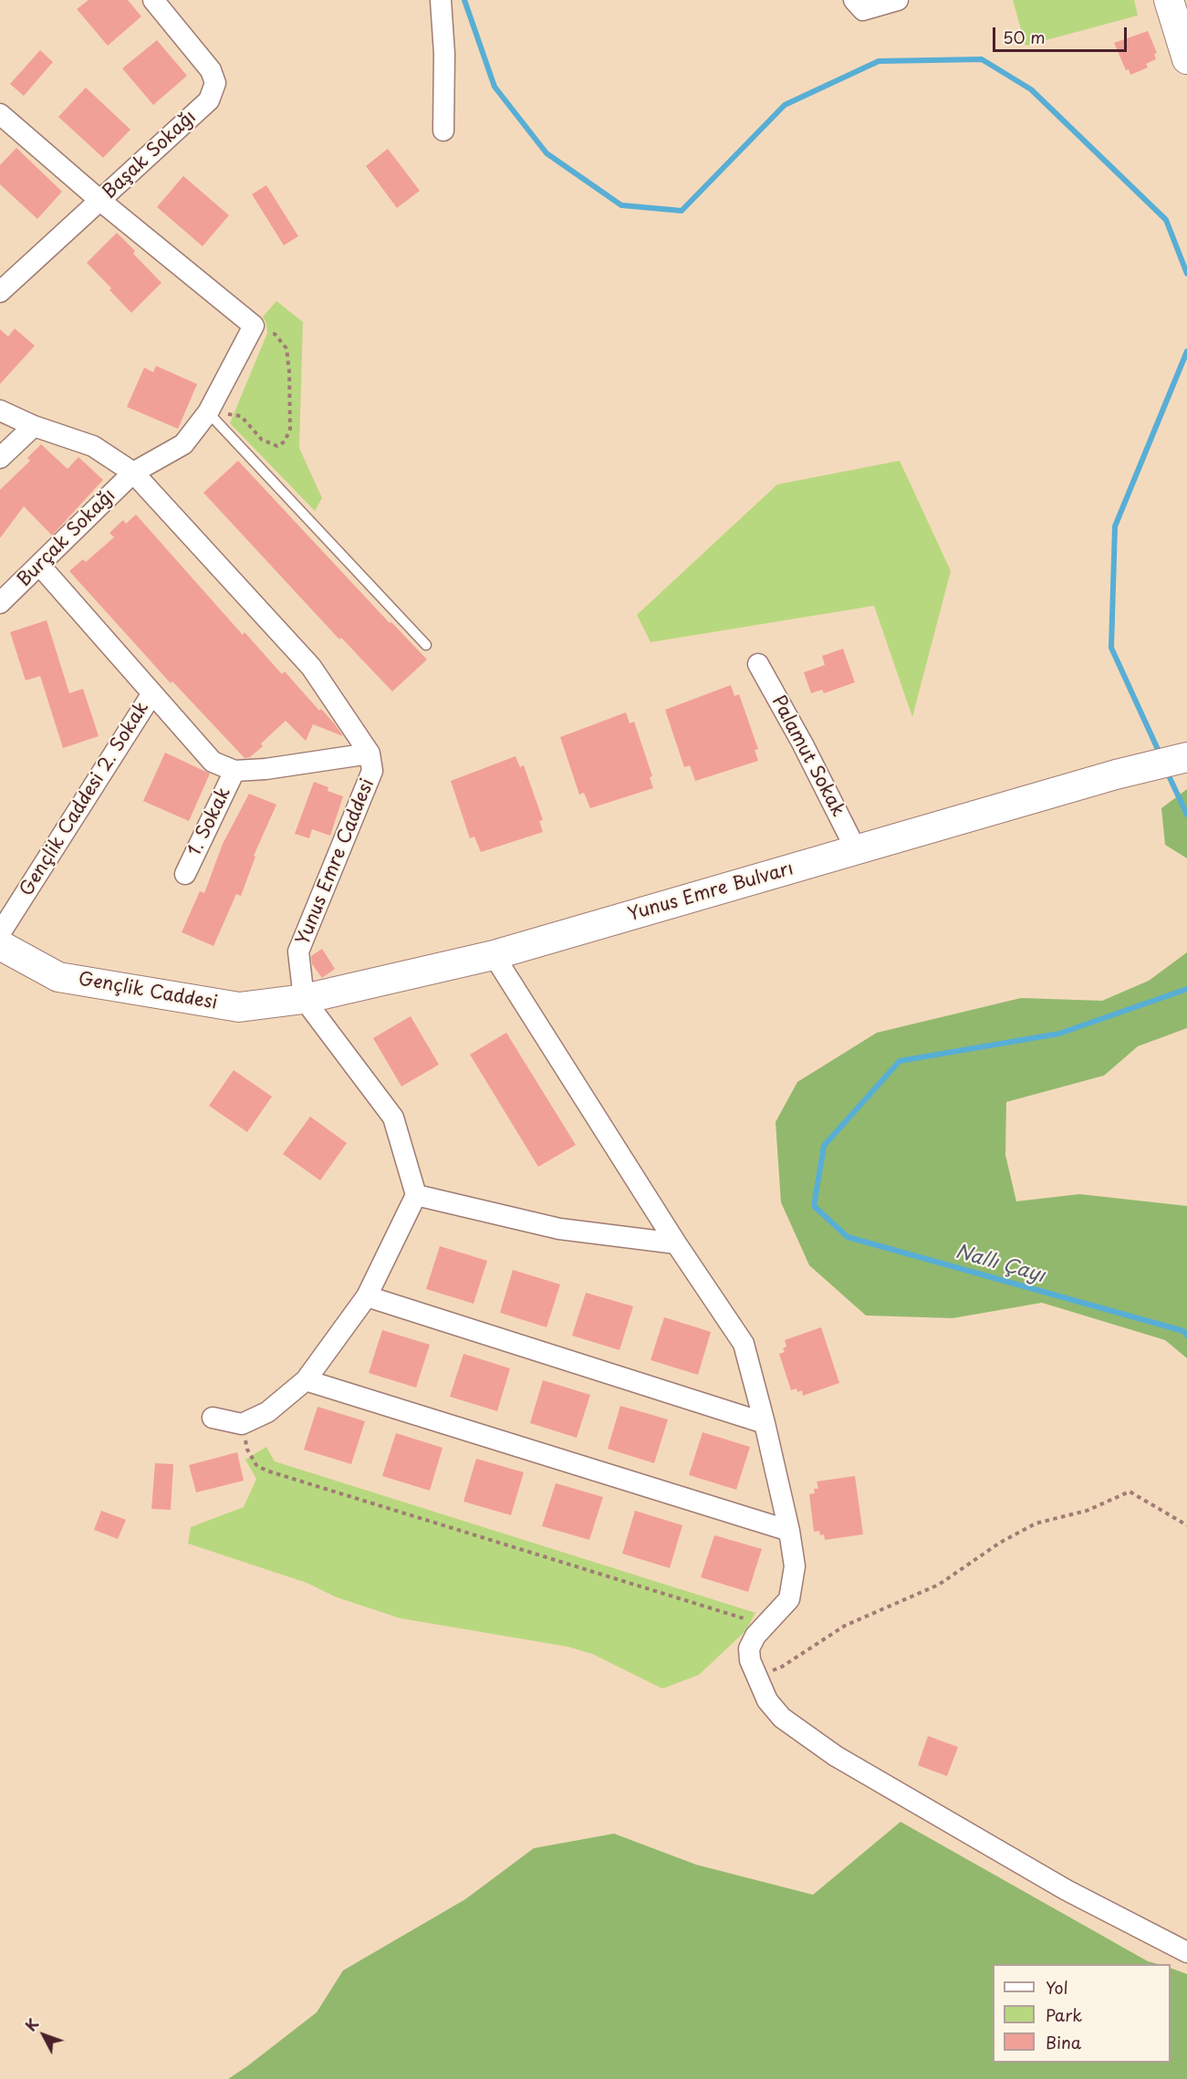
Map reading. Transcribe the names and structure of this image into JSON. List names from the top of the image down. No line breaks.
{"streets":{"street":["Başak Sokağı","Burçak Sokağı","Palamut Sokak","Gençlik Caddesi 2. Sokak","1. Sokak","Yunus Emre Caddesi","Yunus Emre Bulvarı","Gençlik Caddesi"]},"crossings":[["Burçak Sokağı","Yunus Emre Caddesi"],["Palamut Sokak","Yunus Emre Bulvarı"],["Yunus Emre Caddesi","Yunus Emre Bulvarı"],["Yunus Emre Caddesi","Gençlik Caddesi"],["Yunus Emre Bulvarı","Gençlik Caddesi"]],"water":["Nallı Çayı"],"legend":["Yol","Park","Bina"],"scale_bar":"50 m","north":"top left"}
